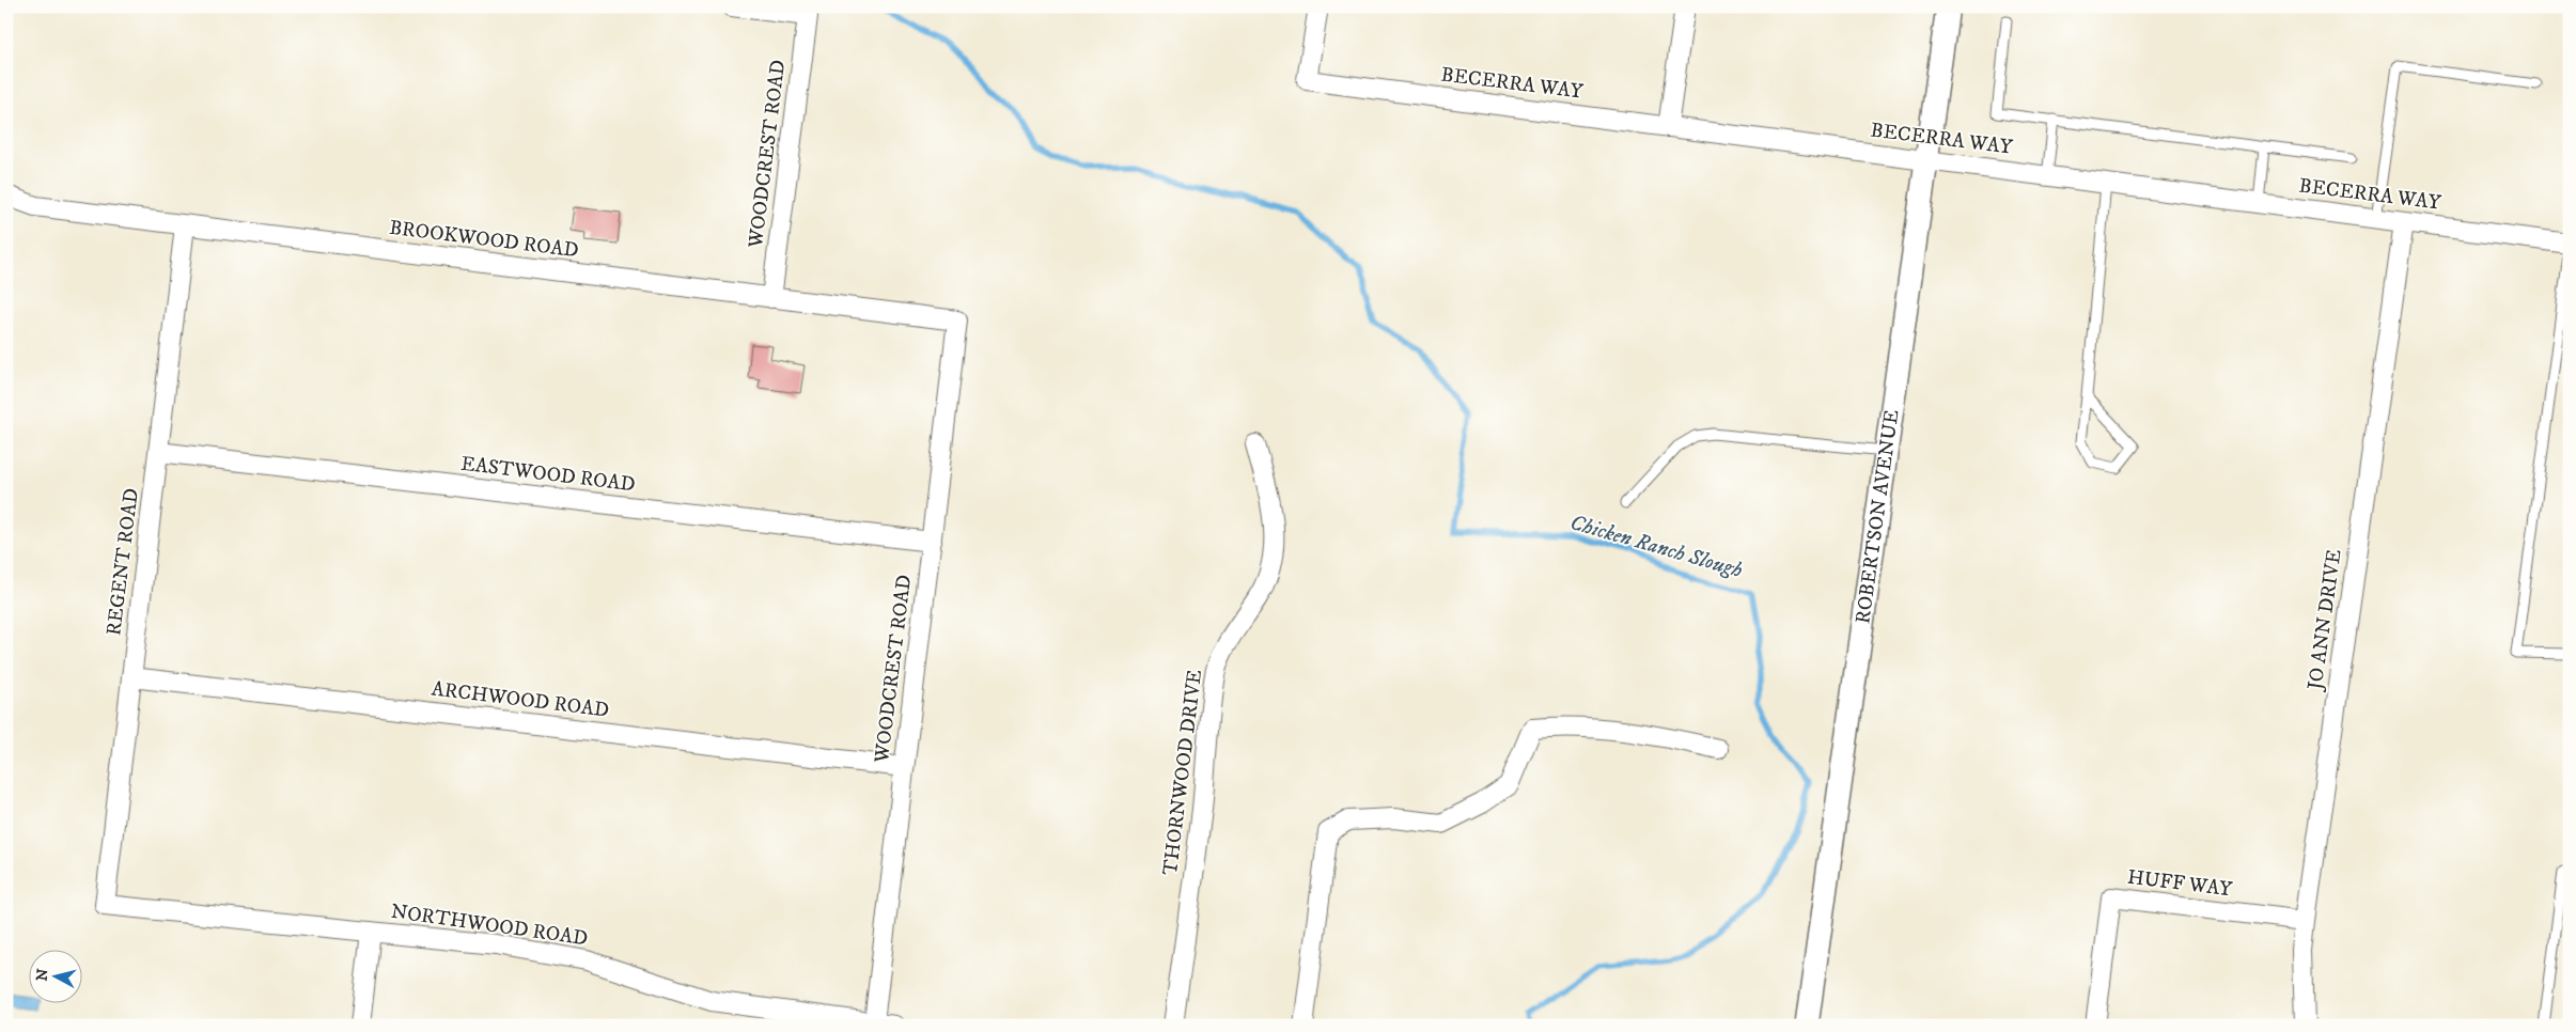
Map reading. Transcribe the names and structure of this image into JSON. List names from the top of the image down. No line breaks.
{"streets":{"street":["BECERRA WAY","WOODCREST ROAD","BROOKWOOD ROAD","EASTWOOD ROAD","ROBERTSON AVENUE","REGENT ROAD","JO ANN DRIVE","ARCHWOOD ROAD","THORNWOOD DRIVE","HUFF WAY","NORTHWOOD ROAD"]},"crossings":[["BECERRA WAY","ROBERTSON AVENUE"],["BECERRA WAY","JO ANN DRIVE"],["WOODCREST ROAD","BROOKWOOD ROAD"],["WOODCREST ROAD","EASTWOOD ROAD"],["WOODCREST ROAD","ARCHWOOD ROAD"],["WOODCREST ROAD","NORTHWOOD ROAD"],["BROOKWOOD ROAD","REGENT ROAD"],["EASTWOOD ROAD","REGENT ROAD"],["REGENT ROAD","ARCHWOOD ROAD"],["REGENT ROAD","NORTHWOOD ROAD"],["JO ANN DRIVE","HUFF WAY"]],"water":["Chicken Ranch Slough"],"north":"left"}
